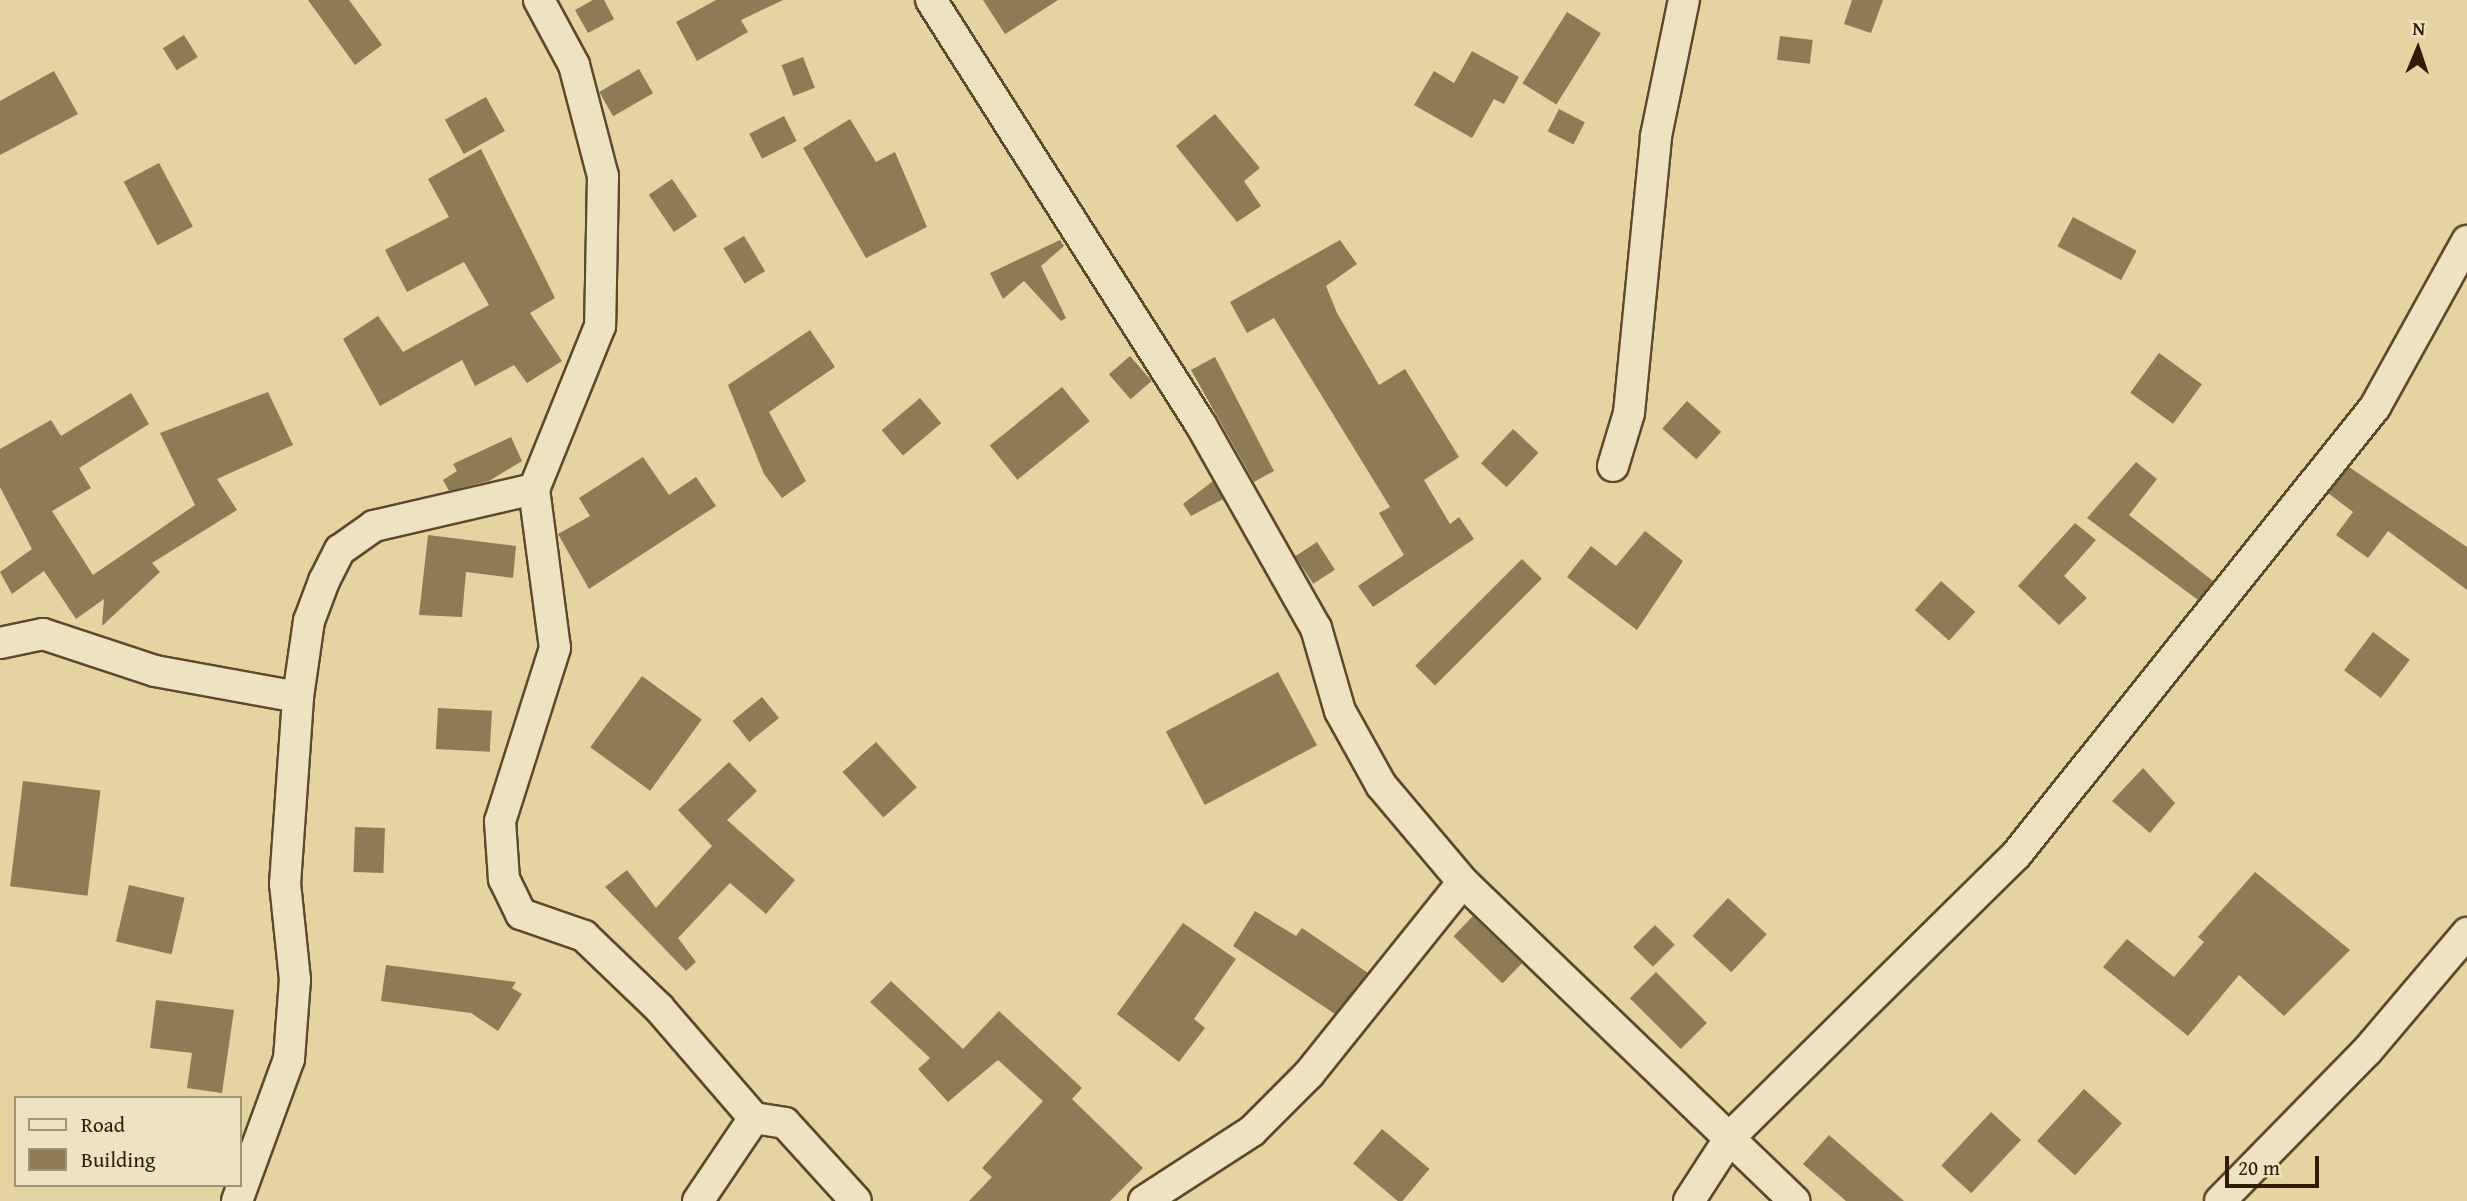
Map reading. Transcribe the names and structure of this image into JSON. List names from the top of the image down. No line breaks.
{"legend":["Road","Building"],"scale_bar":"20 m","north":"top"}
